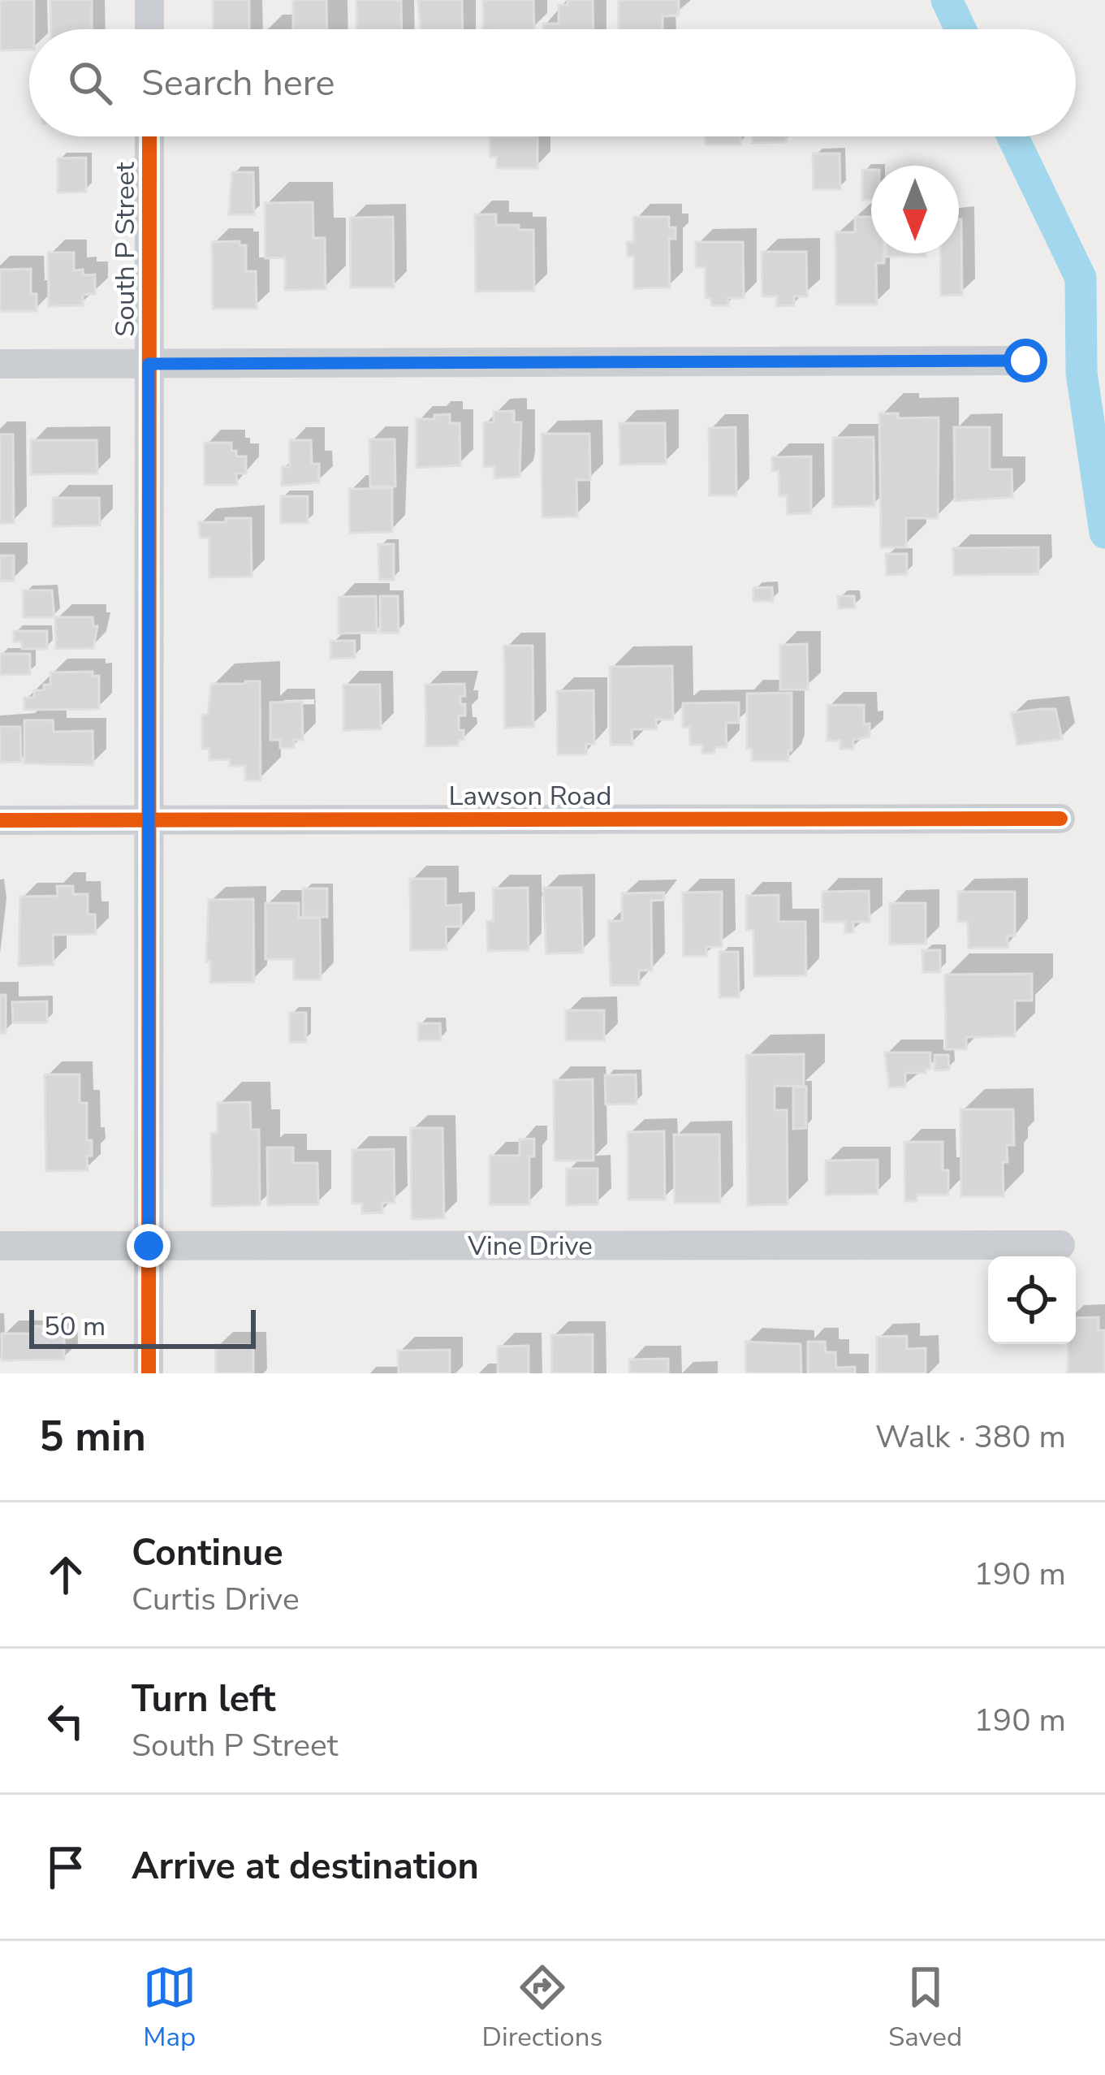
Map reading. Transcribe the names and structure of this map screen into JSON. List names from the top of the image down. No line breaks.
{"streets":{"street":["South P Street","Lawson Road","Vine Drive"]},"crossings":[["South P Street","Lawson Road"],["South P Street","Vine Drive"]],"scale_bar":"50 m","north":"bottom","page":{"search":"Search here","scale":"50 m","heading":["5 min","Walk · 380 m"],"list":[["Continue","Curtis Drive","190 m"],["Turn left","South P Street","190 m"],"Arrive at destination"],"nav":["Map","Directions","Saved"]}}
